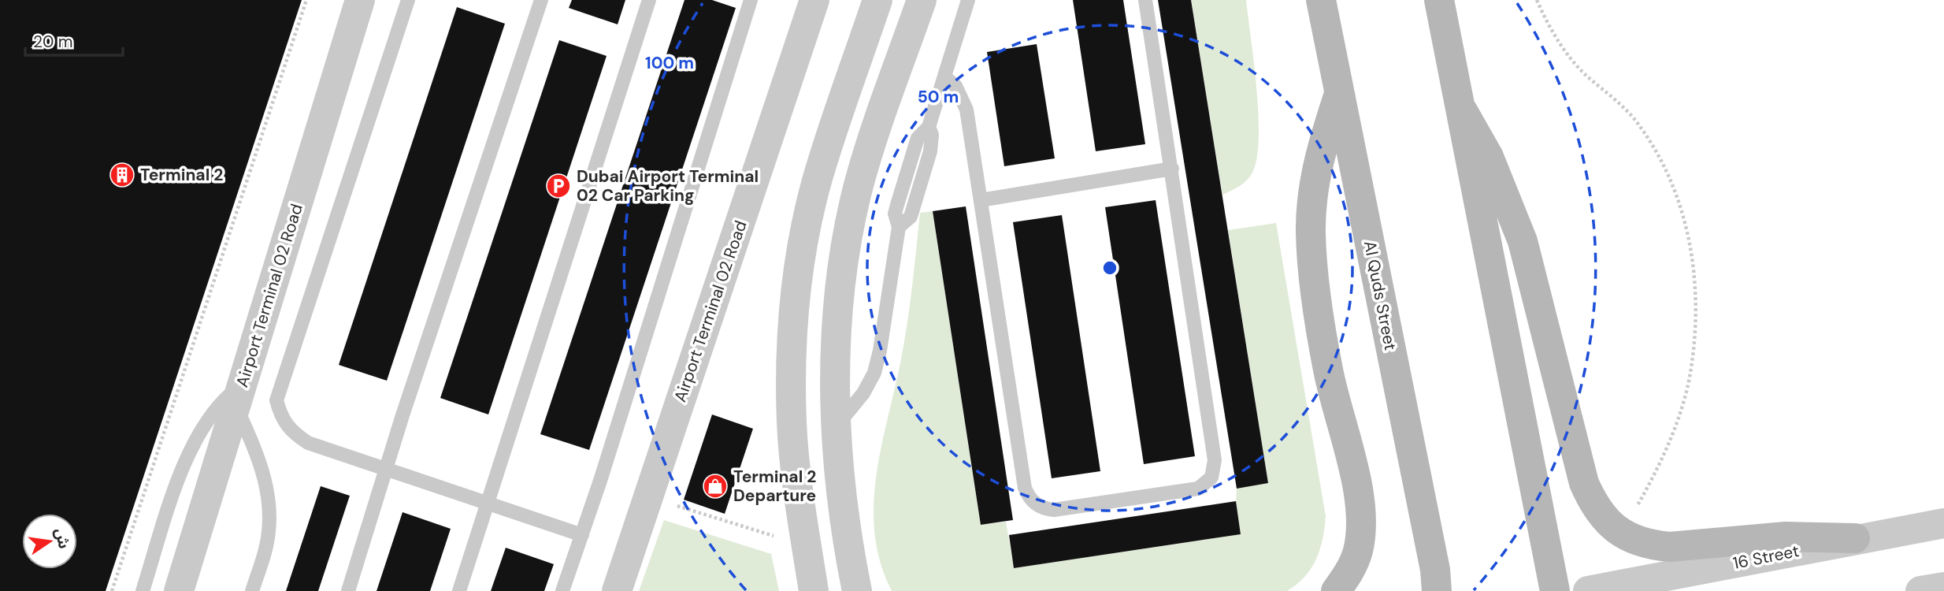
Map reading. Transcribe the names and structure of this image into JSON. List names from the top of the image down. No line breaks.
{"streets":{"main road":["Al Quds Street"],"street":["Airport Terminal 02 Road","16 Street"]},"places":{"building":["Terminal 2"],"parking":["Dubai Airport Terminal 02 Car Parking"],"shop":["Terminal 2 Departure"]},"scale_bar":"20 m","north":"right","rings":["100 m","50 m"]}
